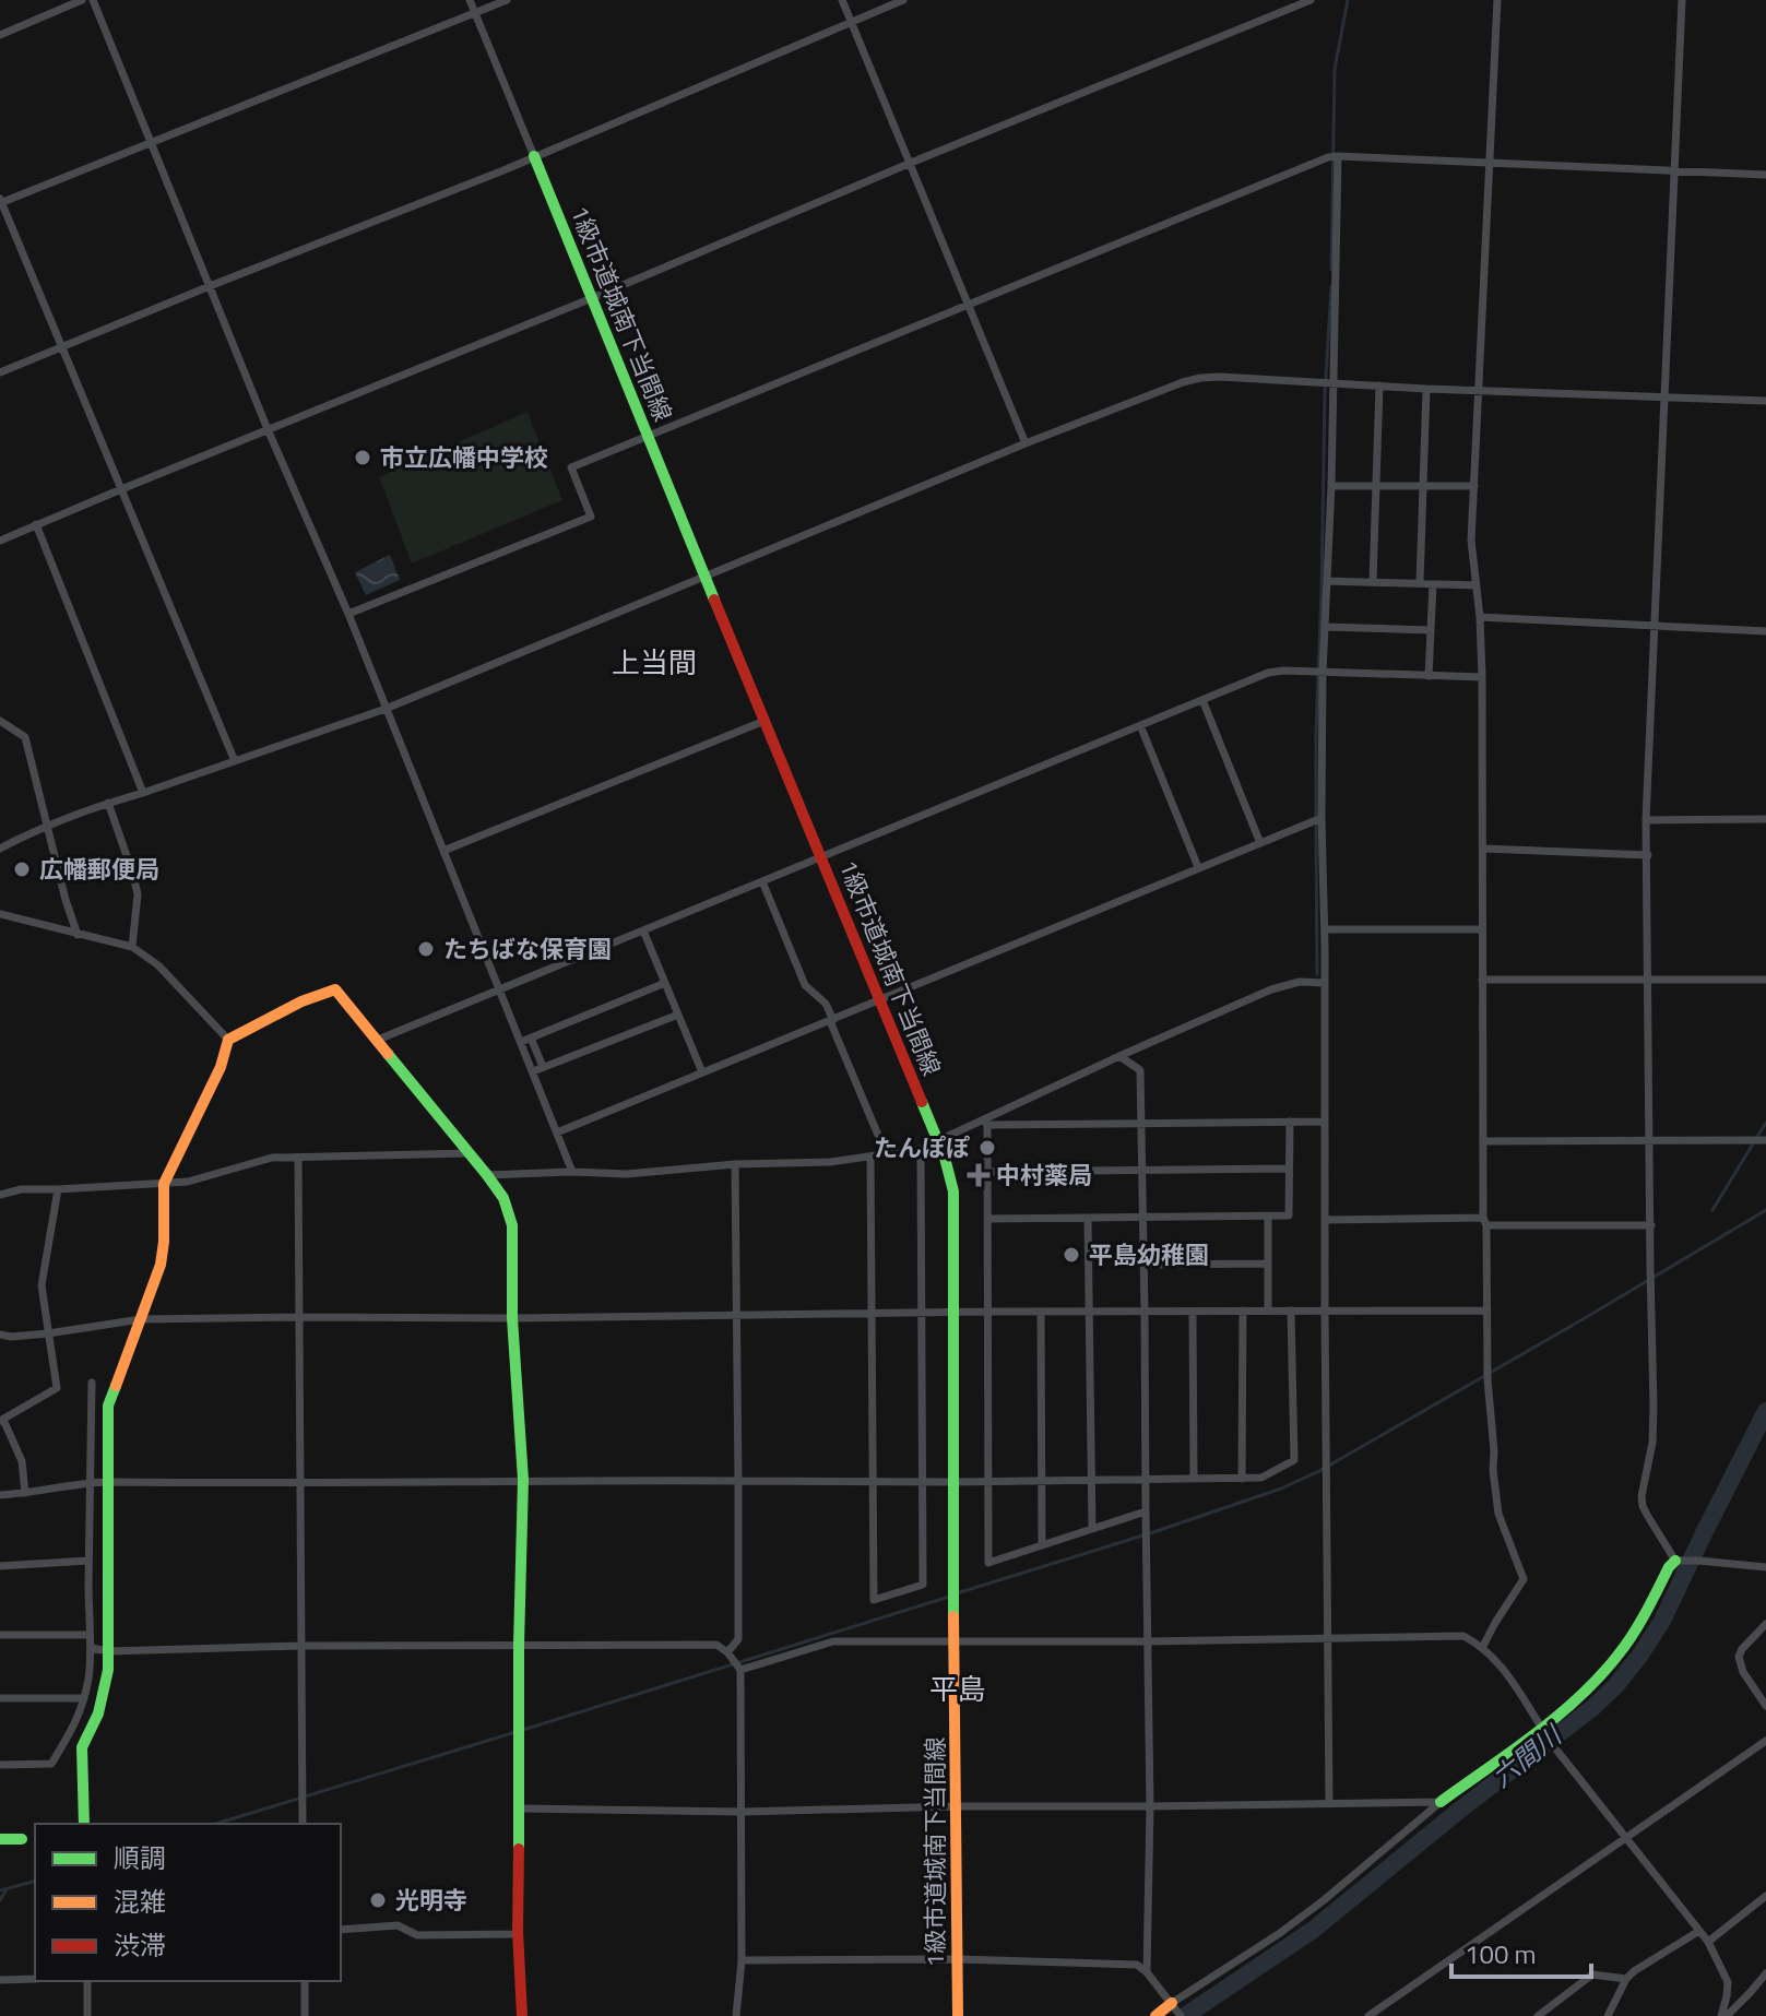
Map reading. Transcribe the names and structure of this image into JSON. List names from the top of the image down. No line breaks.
{"streets":{"street":["1級市道城南下当間線"]},"districts":["上当間","平島"],"water":["六間川"],"places":{"other":["市立広幡中学校","広幡郵便局","たちばな保育園","たんぽぽ","平島幼稚園","光明寺"],"health":["中村薬局"]},"legend":["順調","混雑","渋滞"],"scale_bar":"100 m"}
